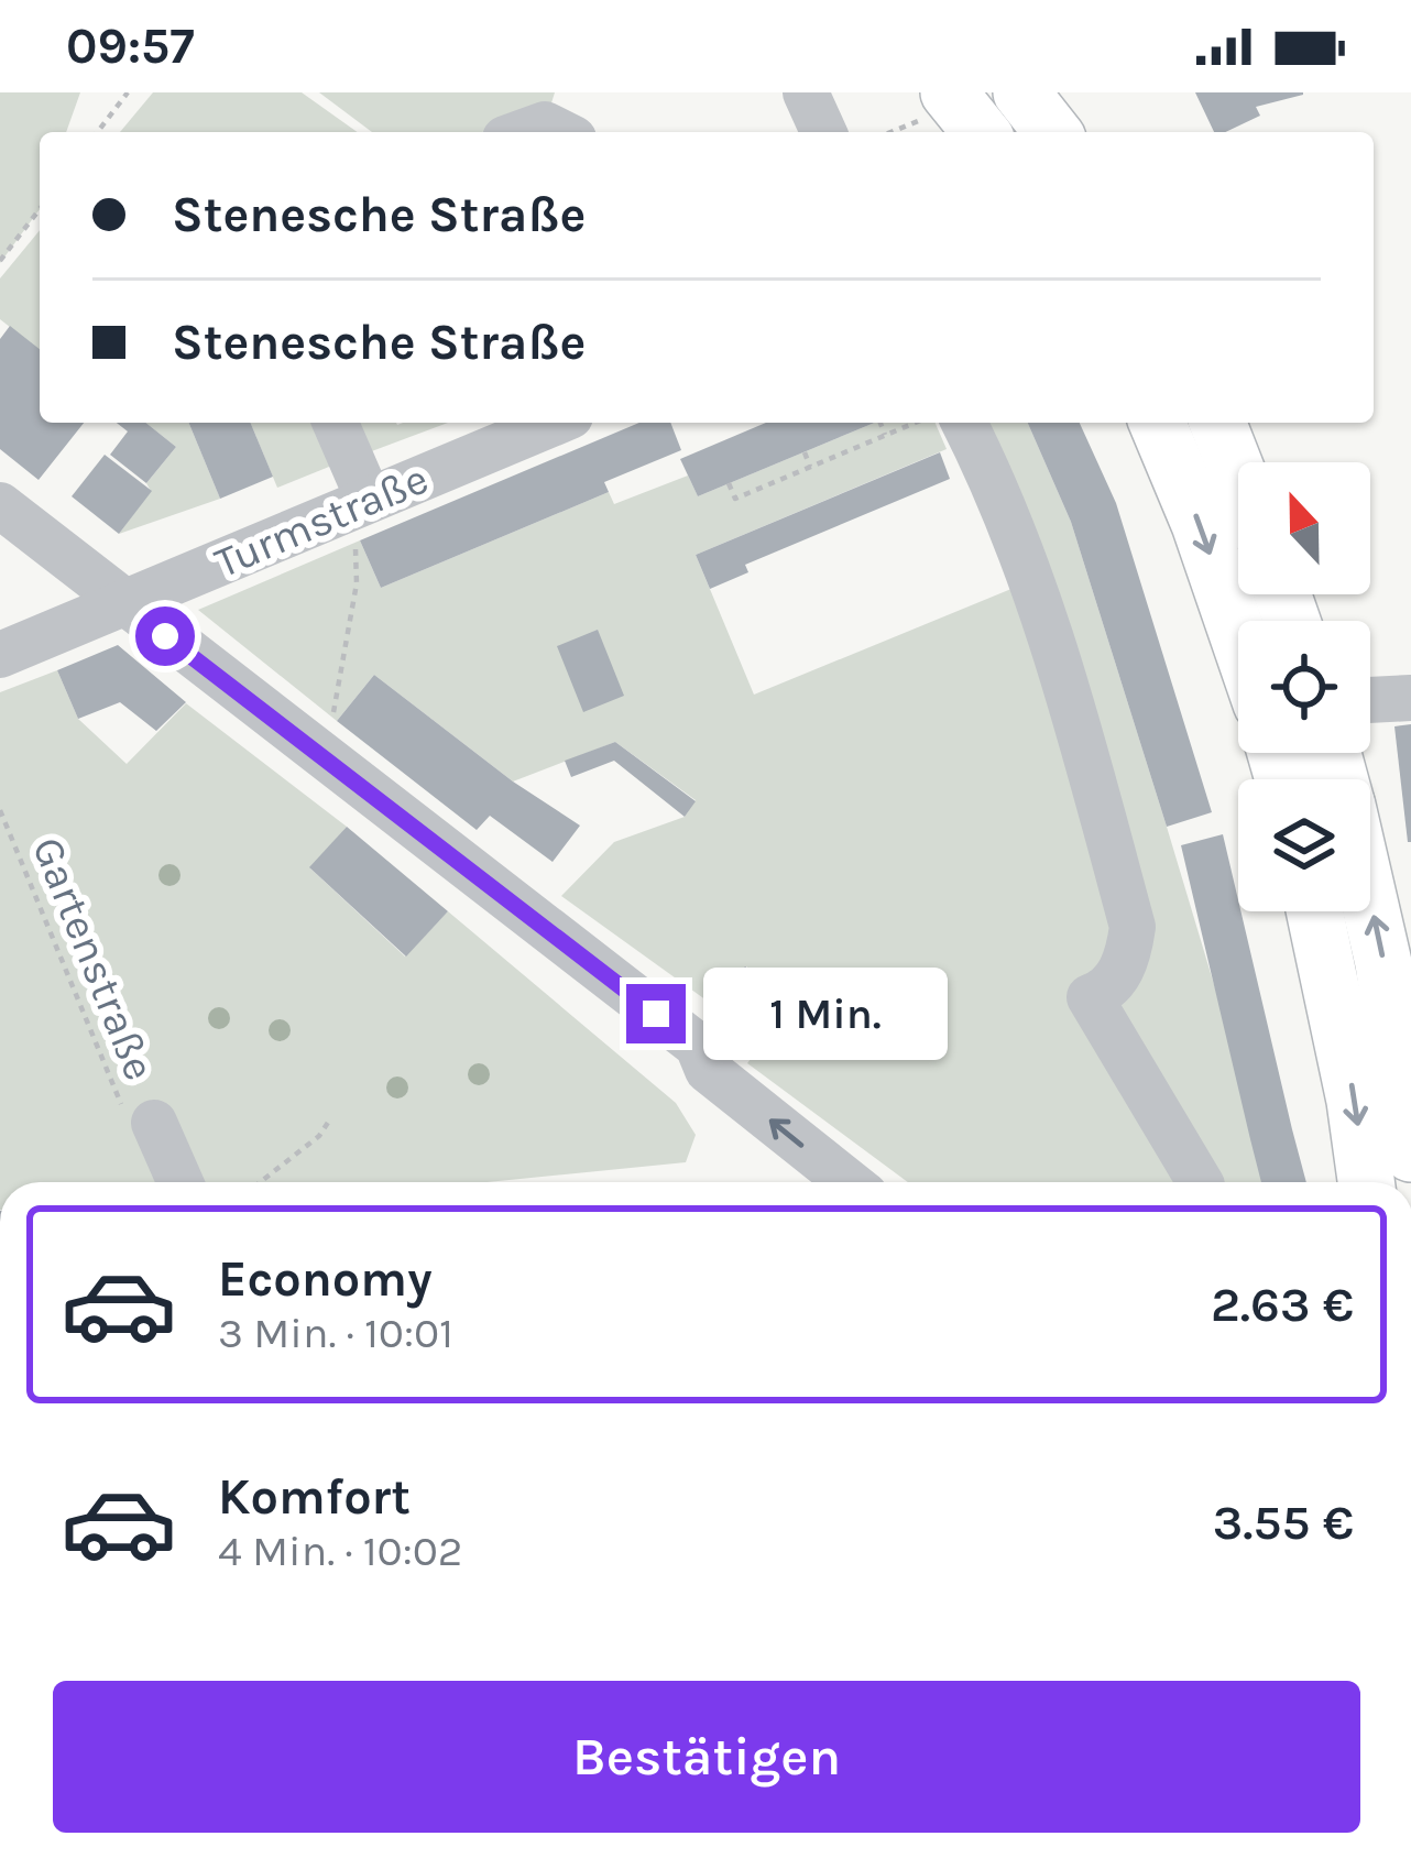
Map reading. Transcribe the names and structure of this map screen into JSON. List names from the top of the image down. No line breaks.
{"streets":{"street":["Turmstraße"],"path":["Gartenstraße"]},"north":"top","page":{"status":"09:57","banner":["Stenesche Straße","Stenesche Straße"],"bubble":"1 Min.","list":[{"name":"Economy","note":"3 Min. · 10:01","value":"2.63 €"},{"name":"Komfort","note":"4 Min. · 10:02","value":"3.55 €"}],"buttons":"Bestätigen"}}
